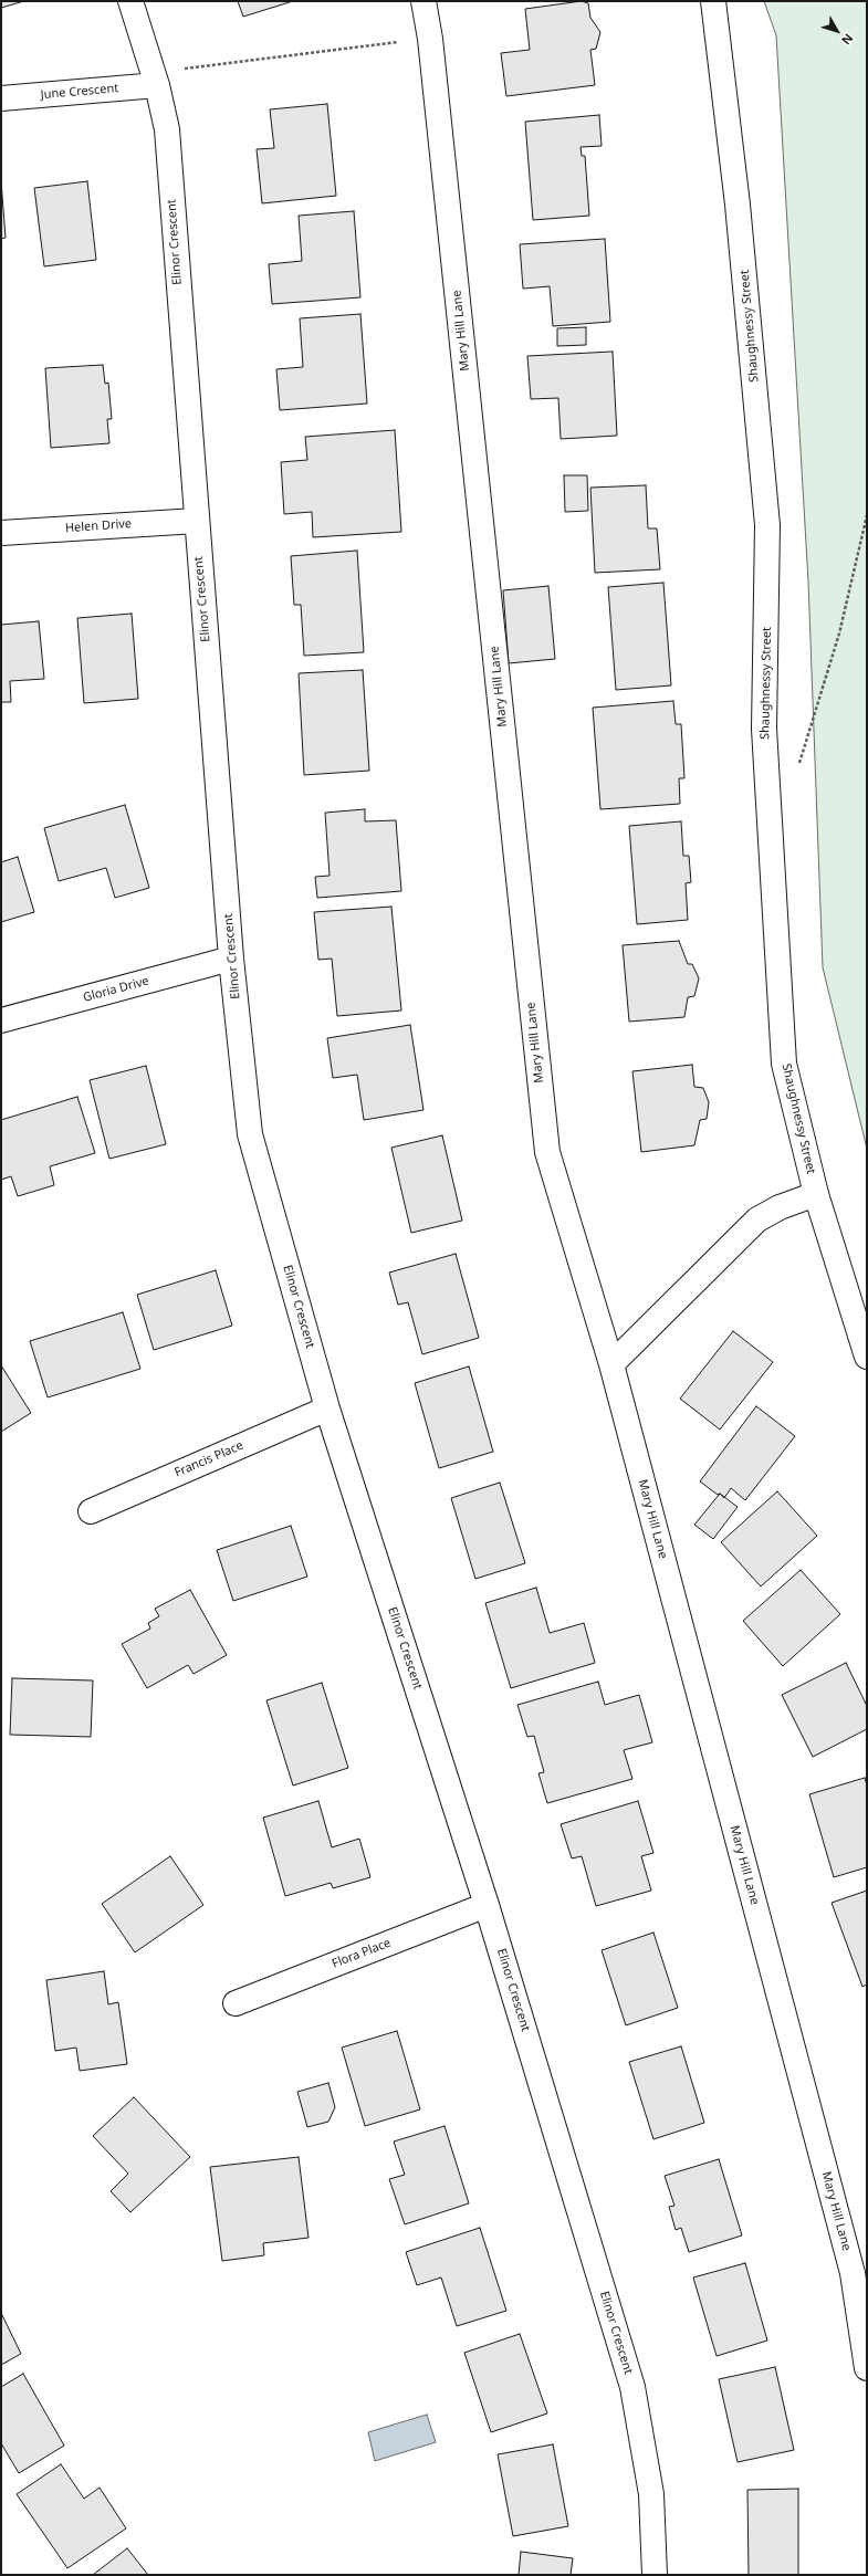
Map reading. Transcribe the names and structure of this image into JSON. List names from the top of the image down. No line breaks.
{"streets":{"street":["June Crescent","Elinor Crescent","Shaughnessy Street","Mary Hill Lane","Helen Drive","Gloria Drive","Francis Place","Flora Place"]},"crossings":[["June Crescent","Elinor Crescent"],["Elinor Crescent","Helen Drive"],["Elinor Crescent","Gloria Drive"],["Elinor Crescent","Francis Place"],["Elinor Crescent","Flora Place"]],"north":"bottom right"}
